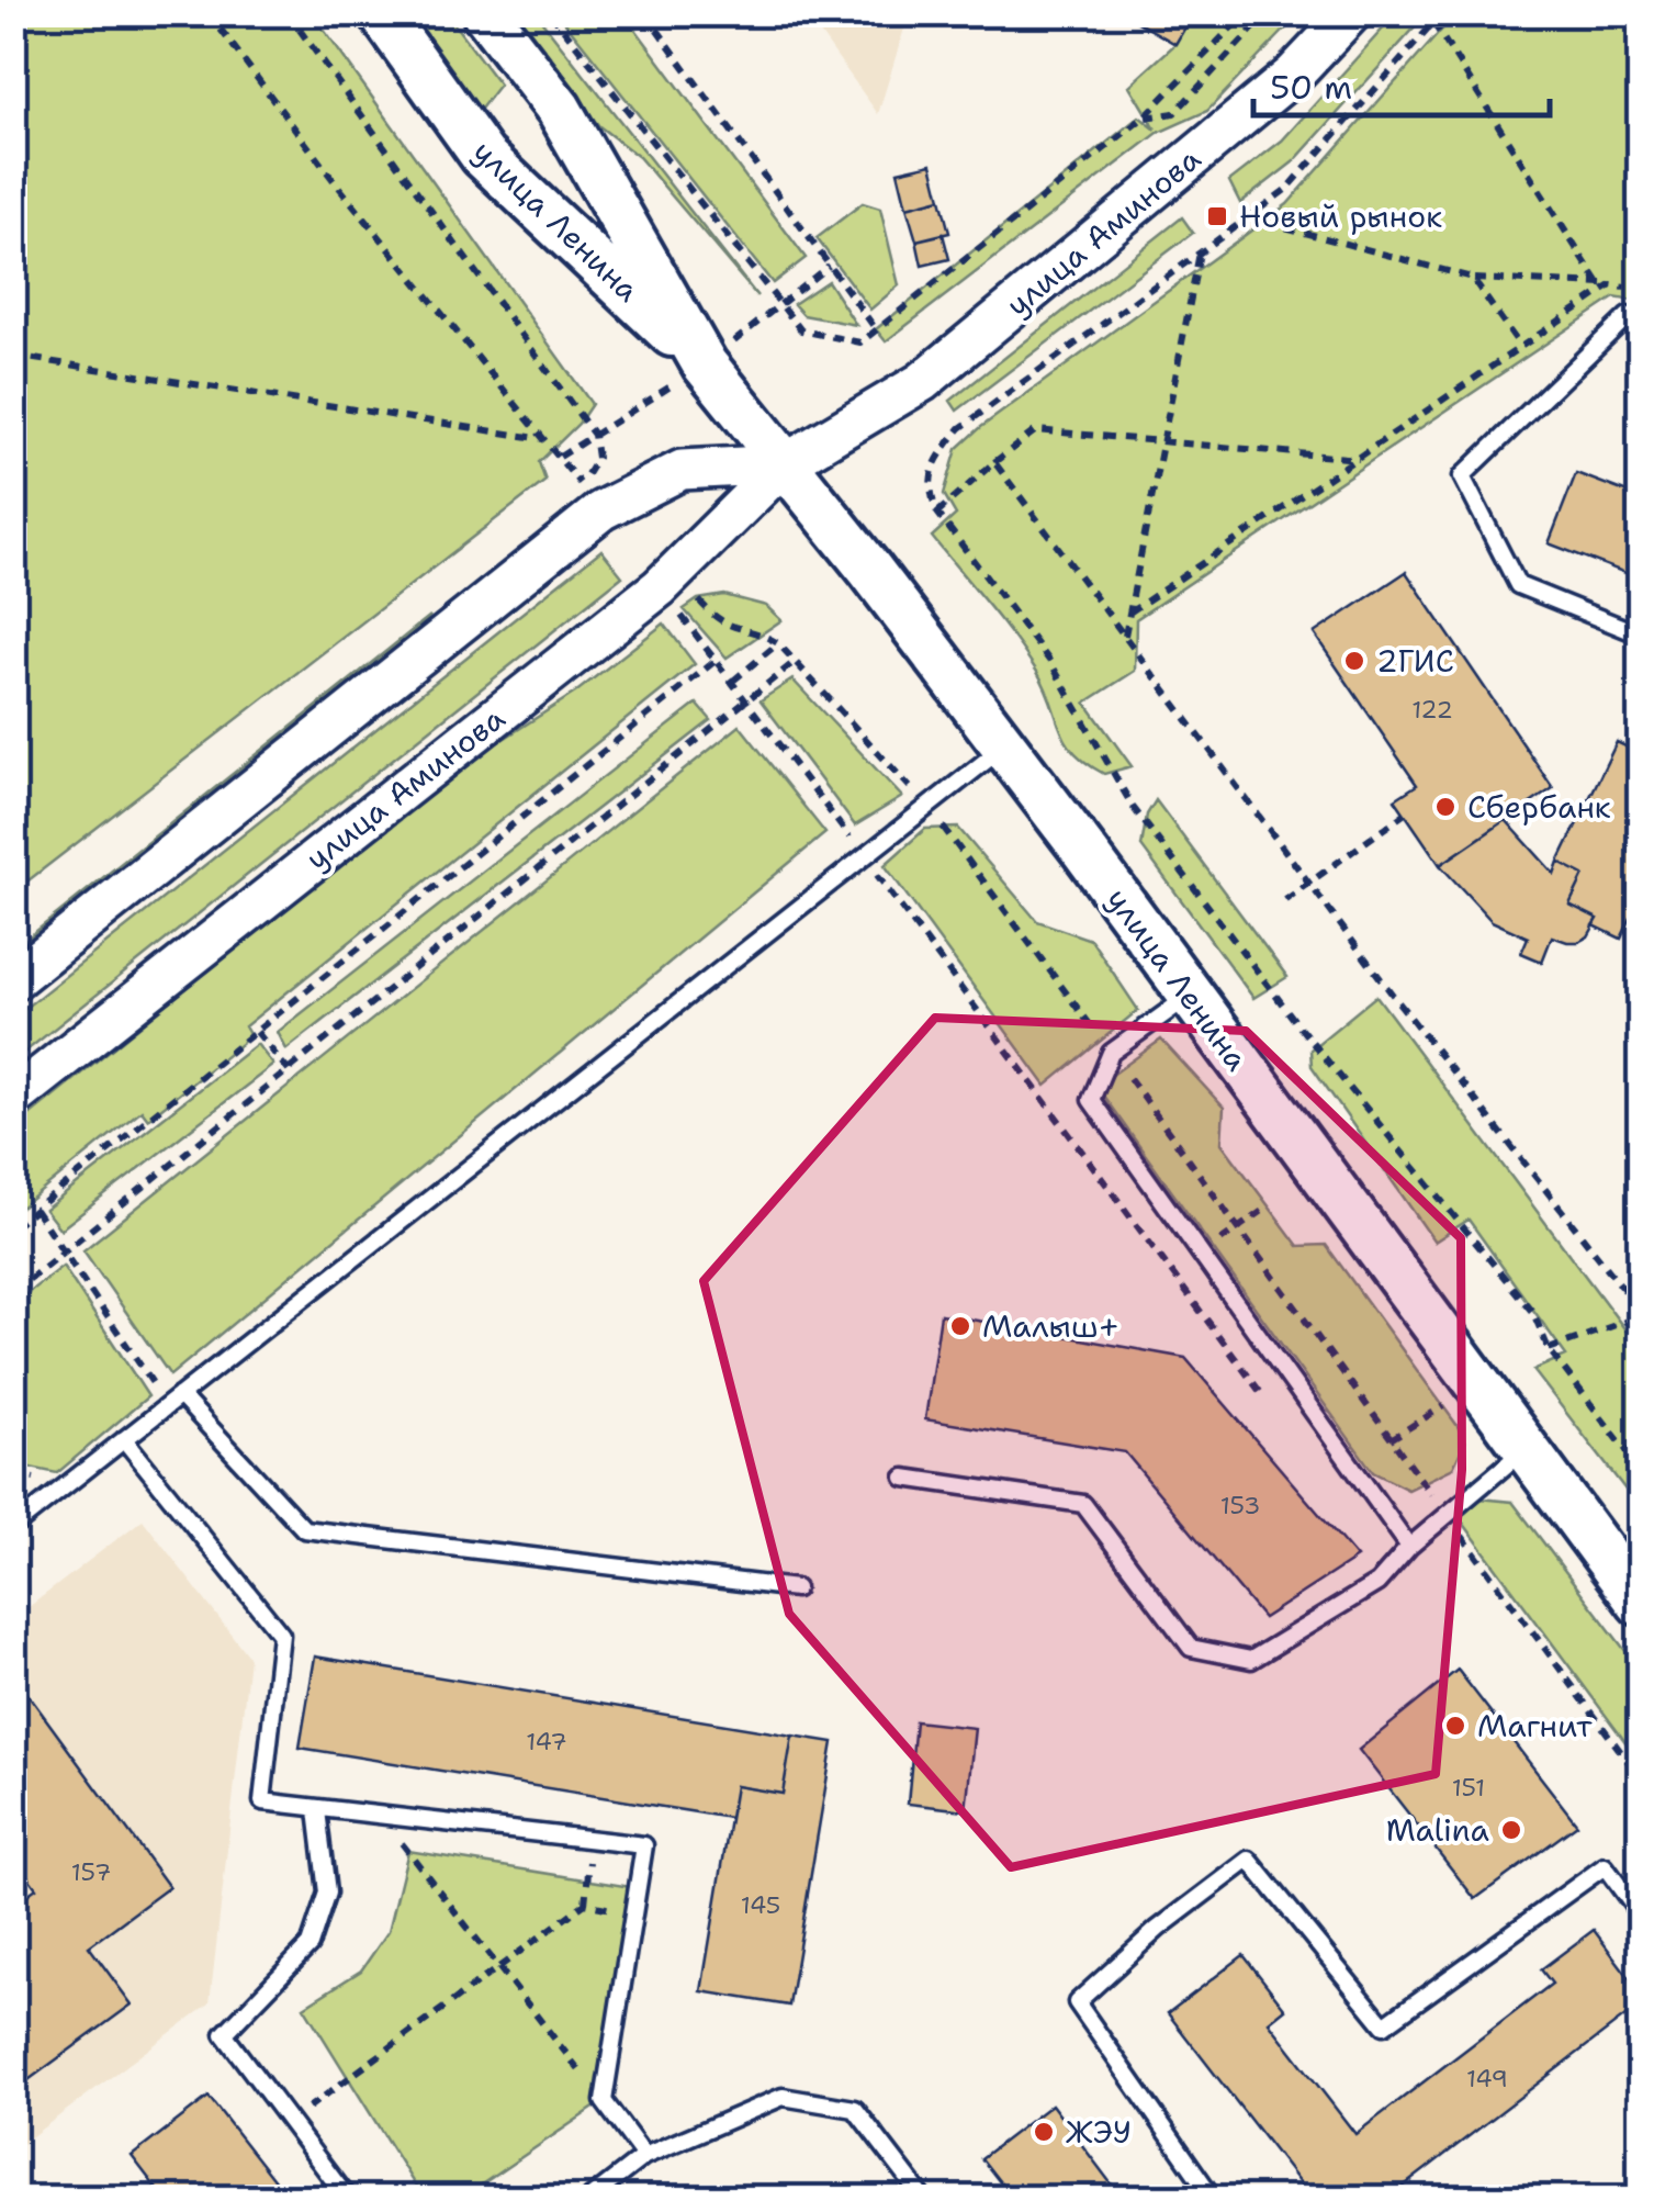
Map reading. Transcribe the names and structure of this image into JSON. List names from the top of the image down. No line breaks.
{"streets":{"main road":["улица Ленина"],"street":["улица Аминова"]},"crossings":[["улица Ленина","улица Аминова"]],"places":{"transit":["Новый рынок"],"other":["2ГИС","Сбербанк","Малыш+","Магнит","Malina","ЖЭУ"]},"house_numbers":["122","153","147","151","157","145","149"],"scale_bar":"50 m"}
